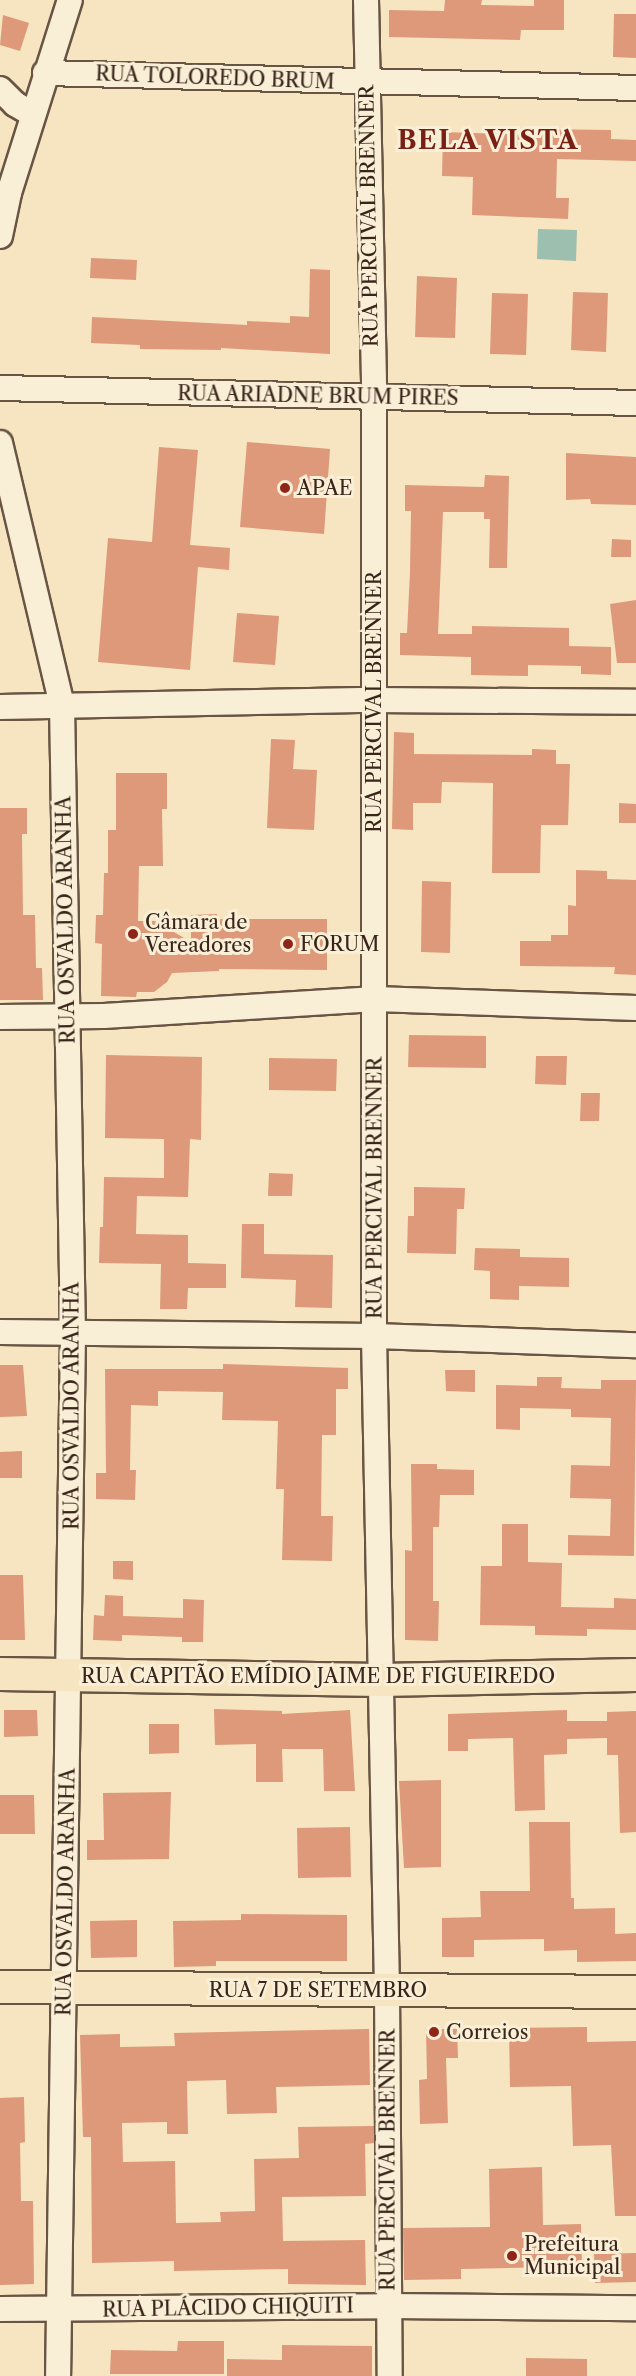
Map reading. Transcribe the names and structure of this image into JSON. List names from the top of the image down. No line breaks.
{"streets":{"main road":["RUA CAPITÃO EMÍDIO JAIME DE FIGUEIREDO","RUA 7 DE SETEMBRO"],"street":["RUA TOLOREDO BRUM","RUA PERCIVAL BRENNER","RUA ARIADNE BRUM PIRES","RUA OSVALDO ARANHA","RUA PLÁCIDO CHIQUITI"]},"crossings":[["RUA TOLOREDO BRUM","RUA PERCIVAL BRENNER"],["RUA PERCIVAL BRENNER","RUA ARIADNE BRUM PIRES"],["RUA PERCIVAL BRENNER","RUA CAPITÃO EMÍDIO JAIME DE FIGUEIREDO"],["RUA PERCIVAL BRENNER","RUA 7 DE SETEMBRO"],["RUA PERCIVAL BRENNER","RUA PLÁCIDO CHIQUITI"],["RUA OSVALDO ARANHA","RUA CAPITÃO EMÍDIO JAIME DE FIGUEIREDO"],["RUA OSVALDO ARANHA","RUA 7 DE SETEMBRO"],["RUA OSVALDO ARANHA","RUA PLÁCIDO CHIQUITI"]],"districts":["BELA VISTA"],"places":["APAE","Câmara de Vereadores","FORUM","Correios","Prefeitura Municipal"]}
